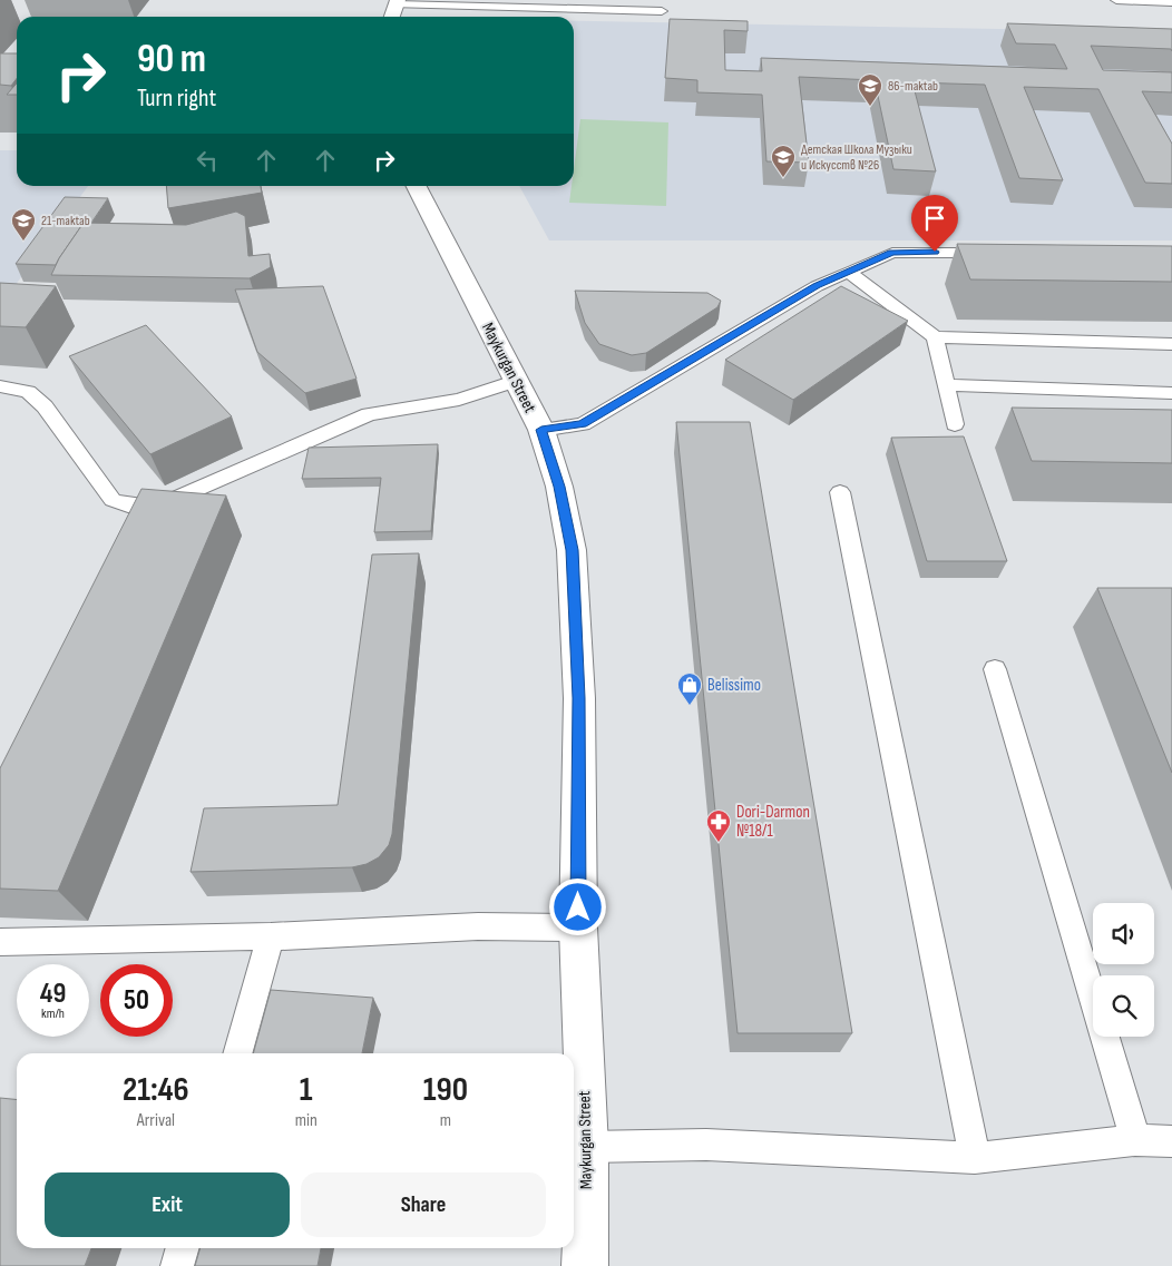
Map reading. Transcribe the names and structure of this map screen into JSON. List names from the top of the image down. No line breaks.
{"streets":{"main road":["Maykurgan Street"]},"places":{"school or university":["86-maktab","Детская Школа Музыки и Искусств №26","21-maktab"],"shop":["Belissimo"],"pharmacy":["Dori-Darmon №18/1"]},"page":{"turn":["90 m","Turn right"],"speed":"49 km/h","limit":"50","eta":["21:46","Arrival","1","min","190","m"],"buttons":["Exit","Share"]}}
